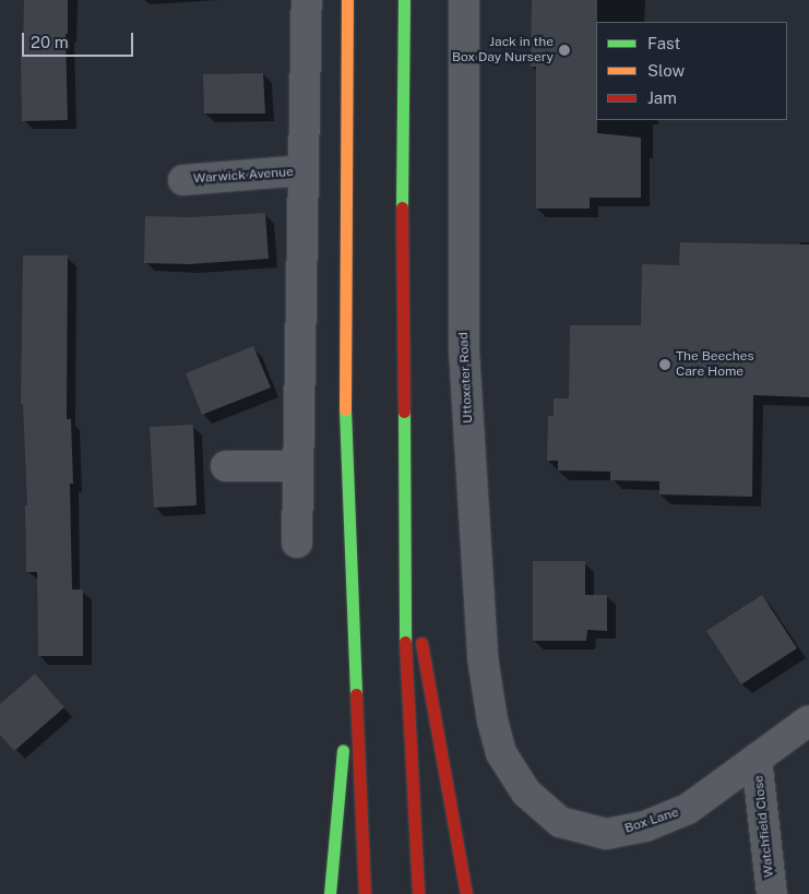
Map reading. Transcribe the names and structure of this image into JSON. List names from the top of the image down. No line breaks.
{"streets":{"street":["Warwick Avenue","Uttoxeter Road","Box Lane","Watchfield Close"]},"crossings":[["Uttoxeter Road","Box Lane"],["Box Lane","Watchfield Close"]],"places":["Jack in the Box Day Nursery","The Beeches Care Home"],"legend":["Fast","Slow","Jam"],"scale_bar":"20 m"}
